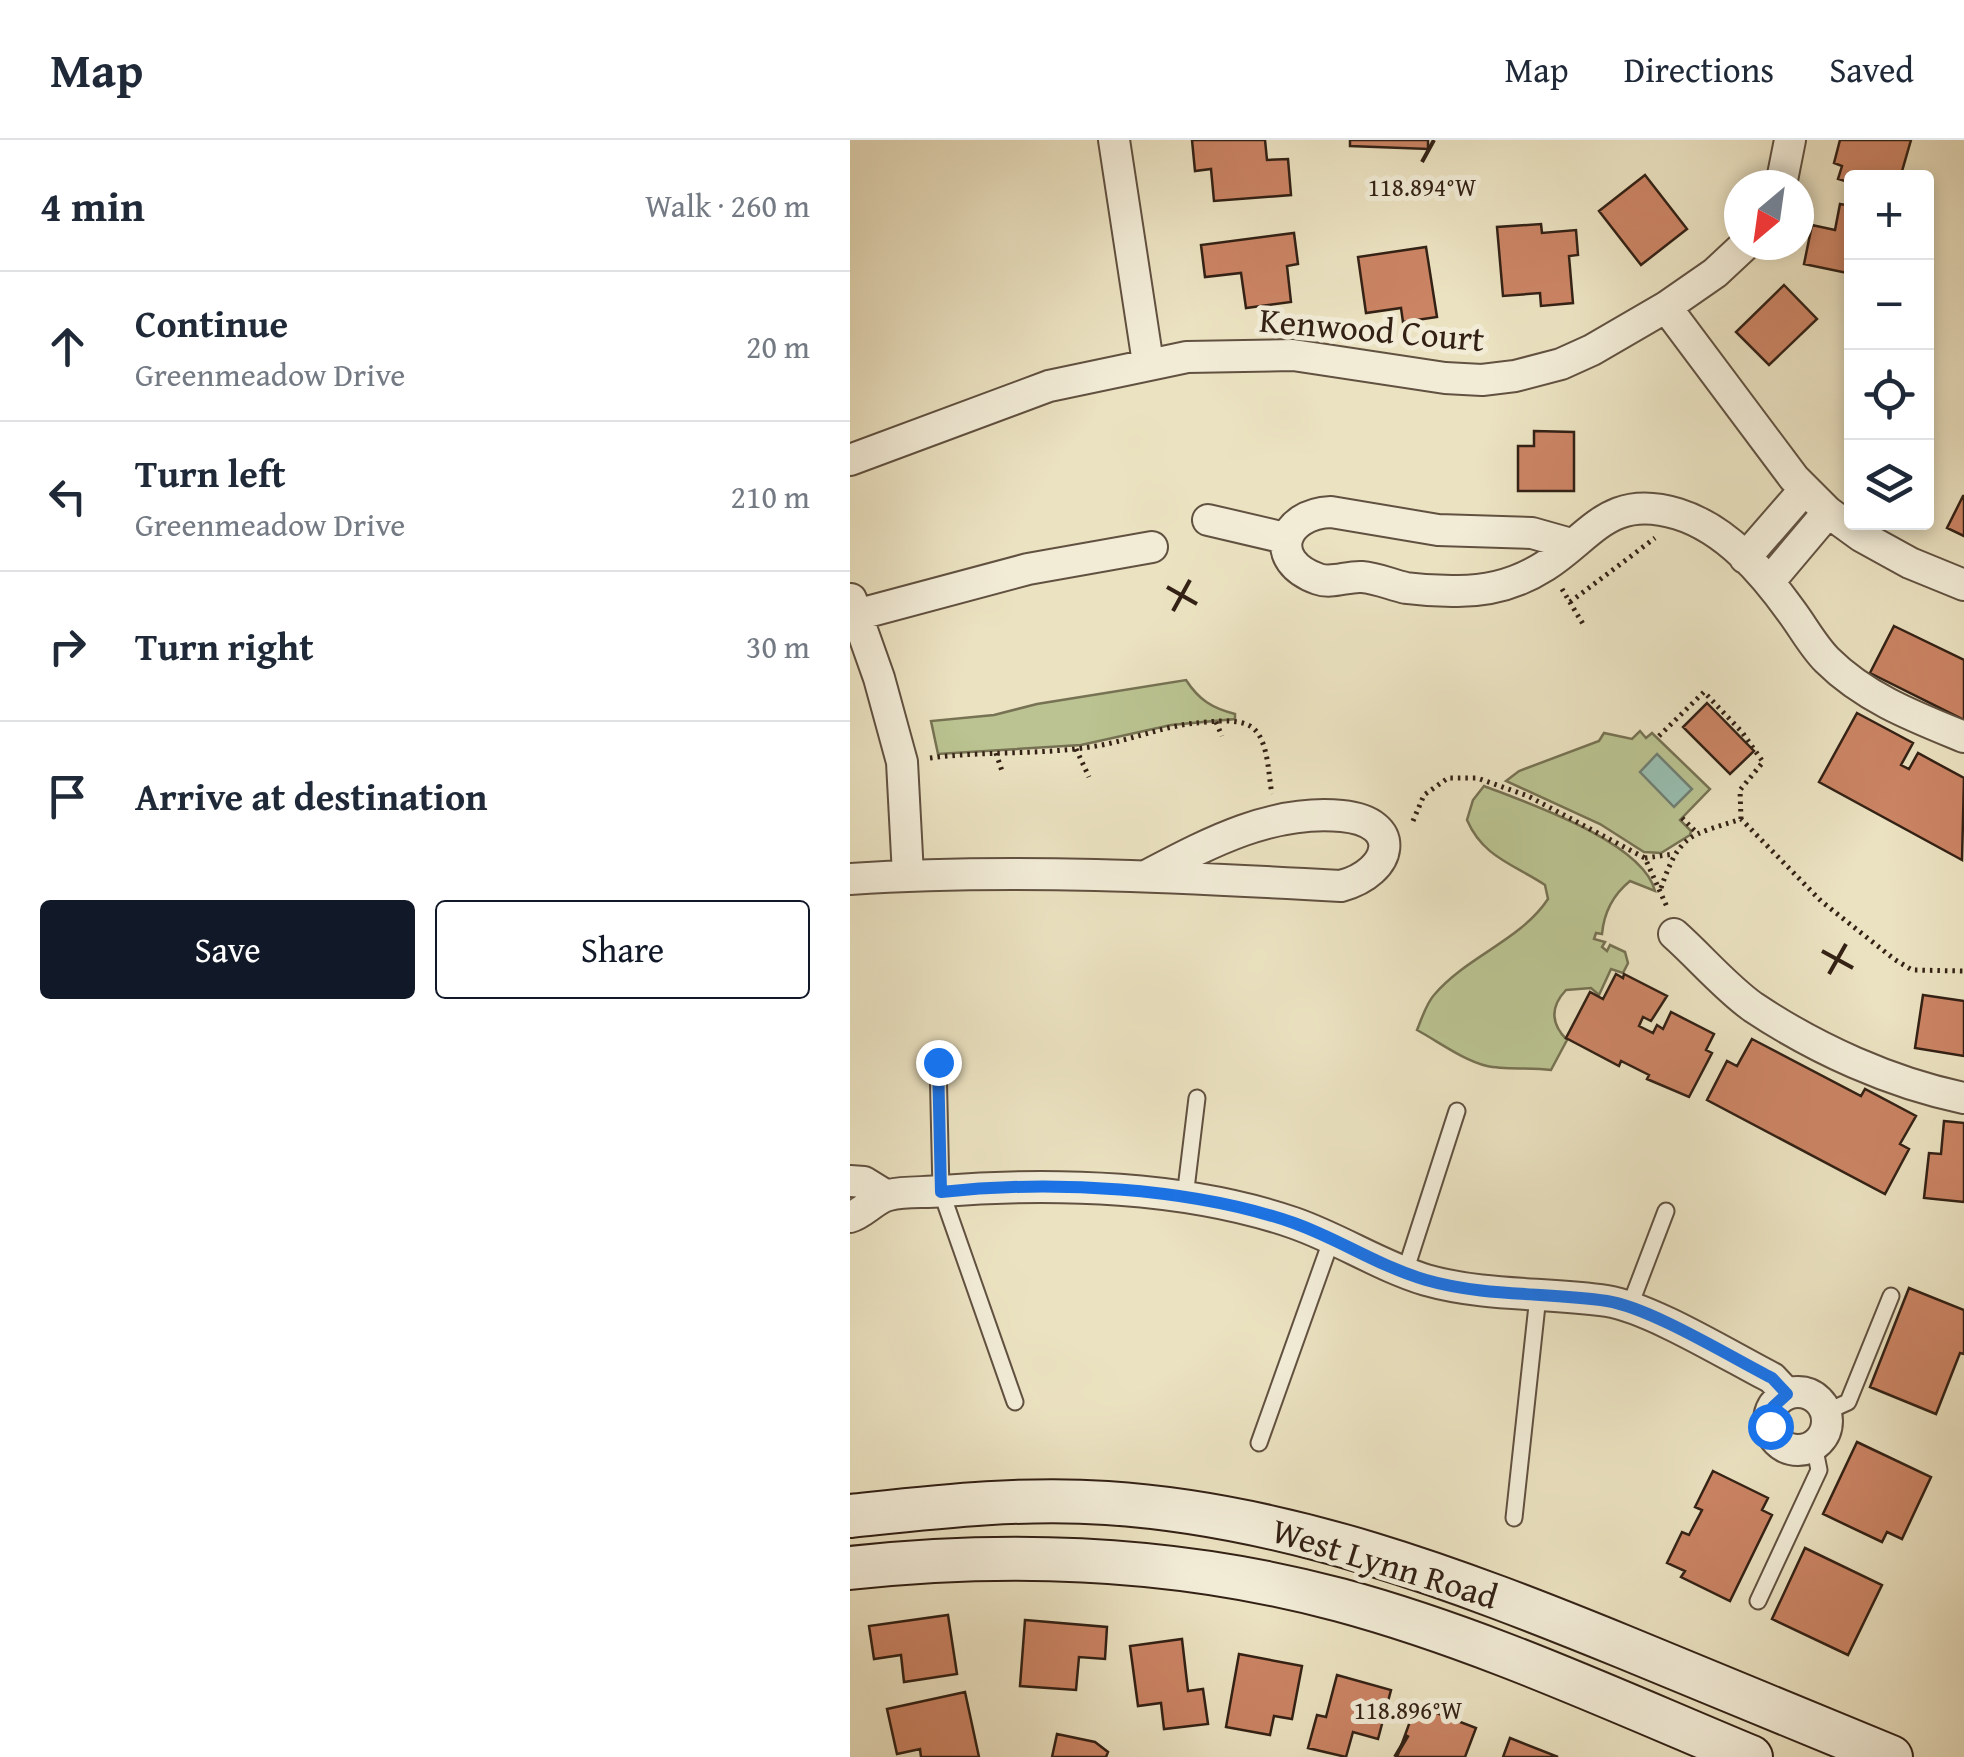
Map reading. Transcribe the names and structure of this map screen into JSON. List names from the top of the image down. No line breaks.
{"streets":{"main road":["West Lynn Road"],"street":["Kenwood Court"]},"north":"bottom left","page":{"header":"Map","nav":["Map","Directions","Saved"],"heading":["4 min","Walk · 260 m"],"map_buttons":["+","−"],"list":[["Continue","Greenmeadow Drive","20 m"],["Turn left","Greenmeadow Drive","210 m"],["Turn right","30 m"],"Arrive at destination"],"buttons":["Save","Share"]},"coordinates":["118.894°W","118.896°W"]}
